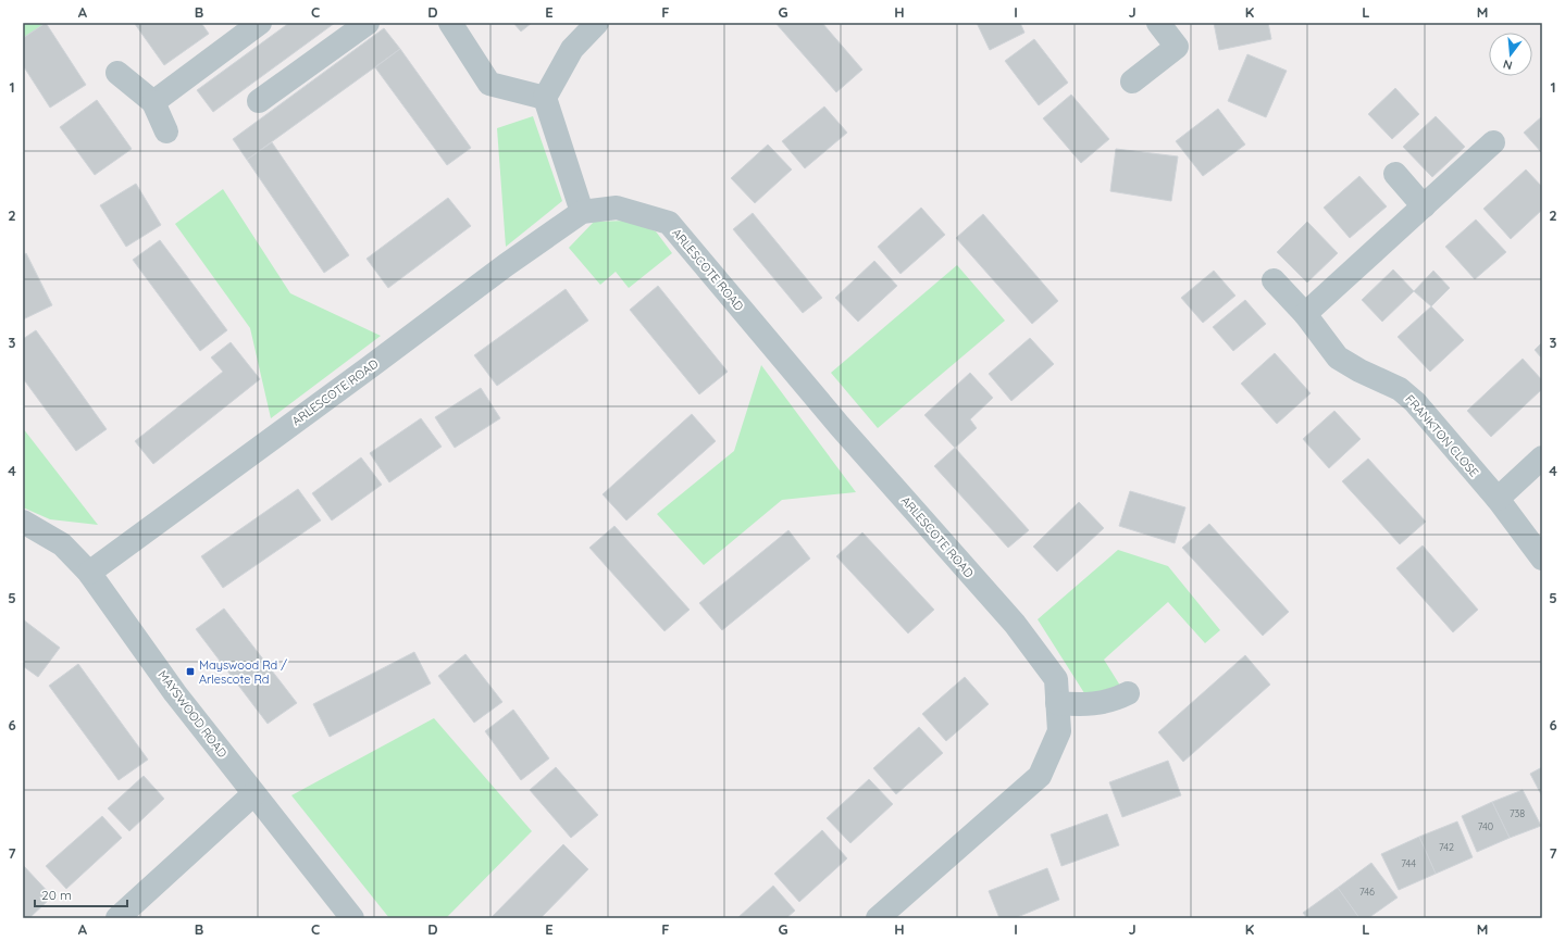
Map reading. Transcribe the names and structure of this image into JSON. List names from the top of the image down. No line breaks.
{"streets":{"street":["ARLESCOTE ROAD","FRANKTON CLOSE","MAYSWOOD ROAD"]},"crossings":[["ARLESCOTE ROAD","MAYSWOOD ROAD"]],"places":{"transit":["Mayswood Rd / Arlescote Rd"]},"house_numbers":["738","740","742","744","746"],"scale_bar":"20 m","north":"bottom","grid":{"columns":["A","B","C","D","E","F","G","H","I","J","K","L","M"],"rows":["1","2","3","4","5","6","7"]}}
